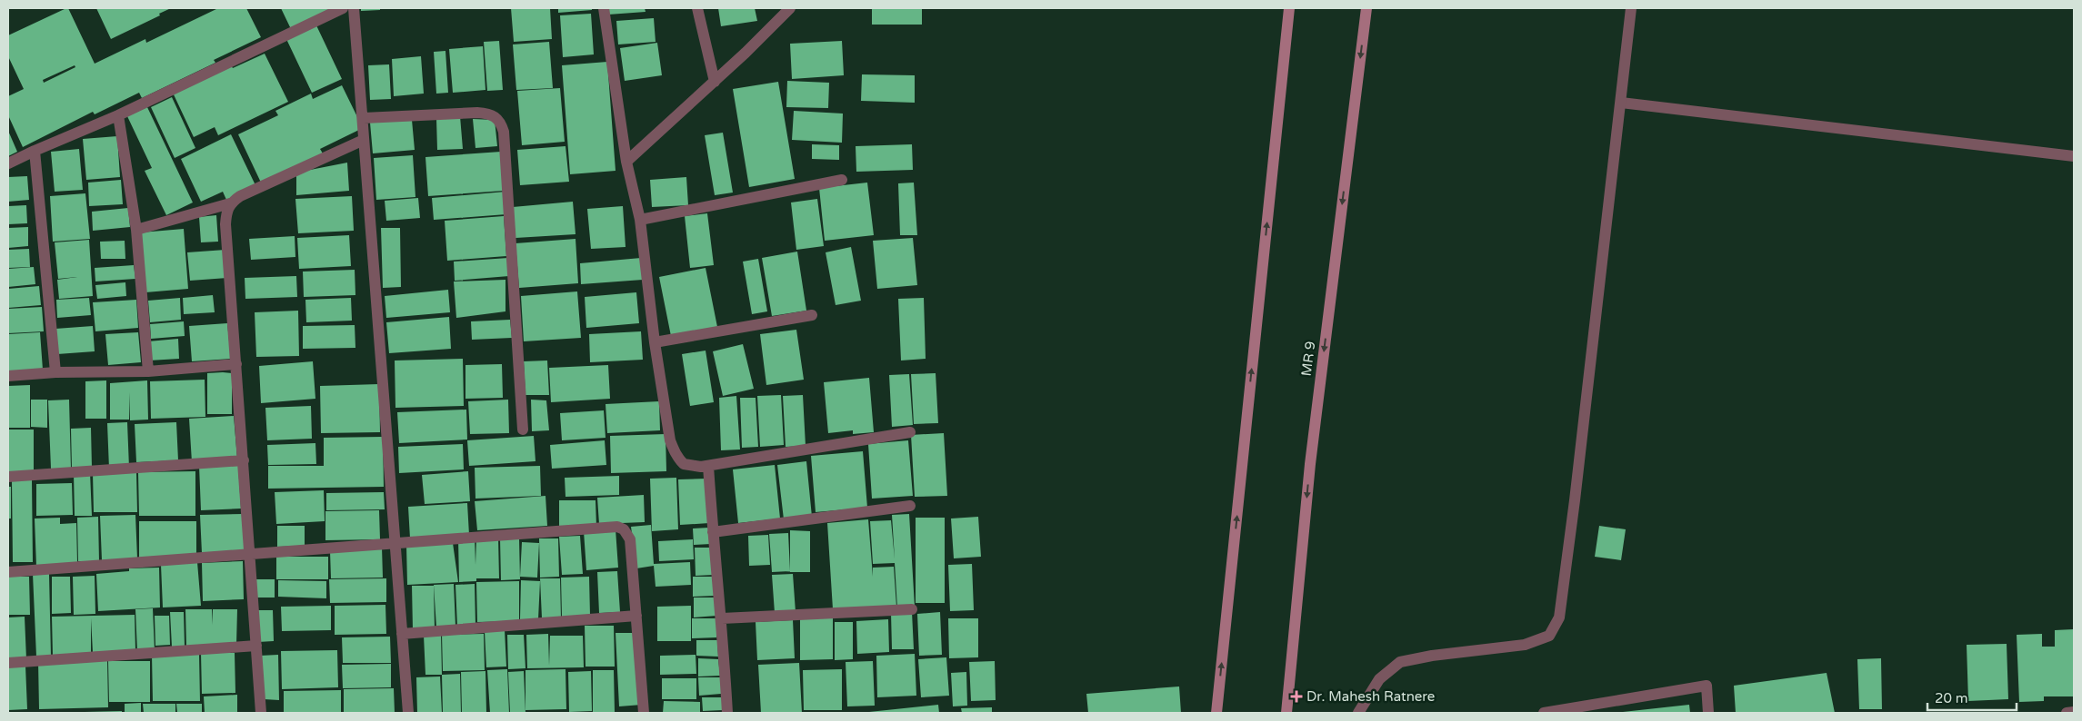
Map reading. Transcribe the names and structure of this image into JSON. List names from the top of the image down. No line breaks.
{"streets":{"street":["MR 9"]},"places":{"health":["Dr. Mahesh Ratnere"]},"scale_bar":"20 m"}
